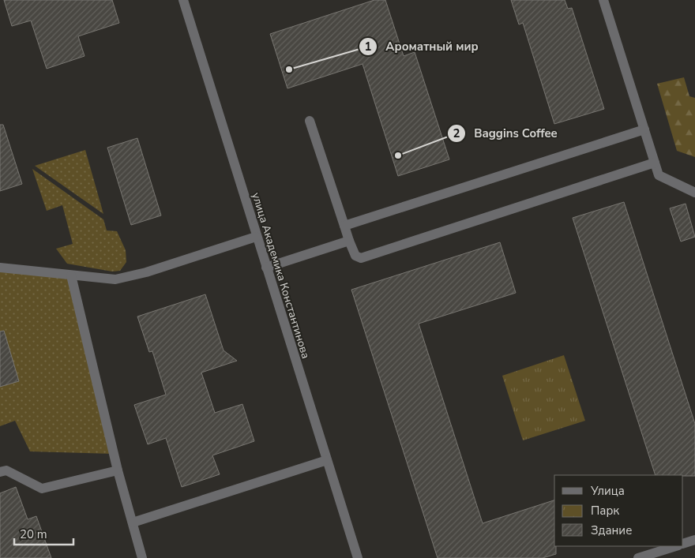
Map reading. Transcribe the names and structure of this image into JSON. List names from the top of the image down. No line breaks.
{"streets":{"street":["улица Академика Константинова"]},"places":["Ароматный мир","Baggins Coffee"],"legend":["Улица","Парк","Здание"],"scale_bar":"20 m"}
